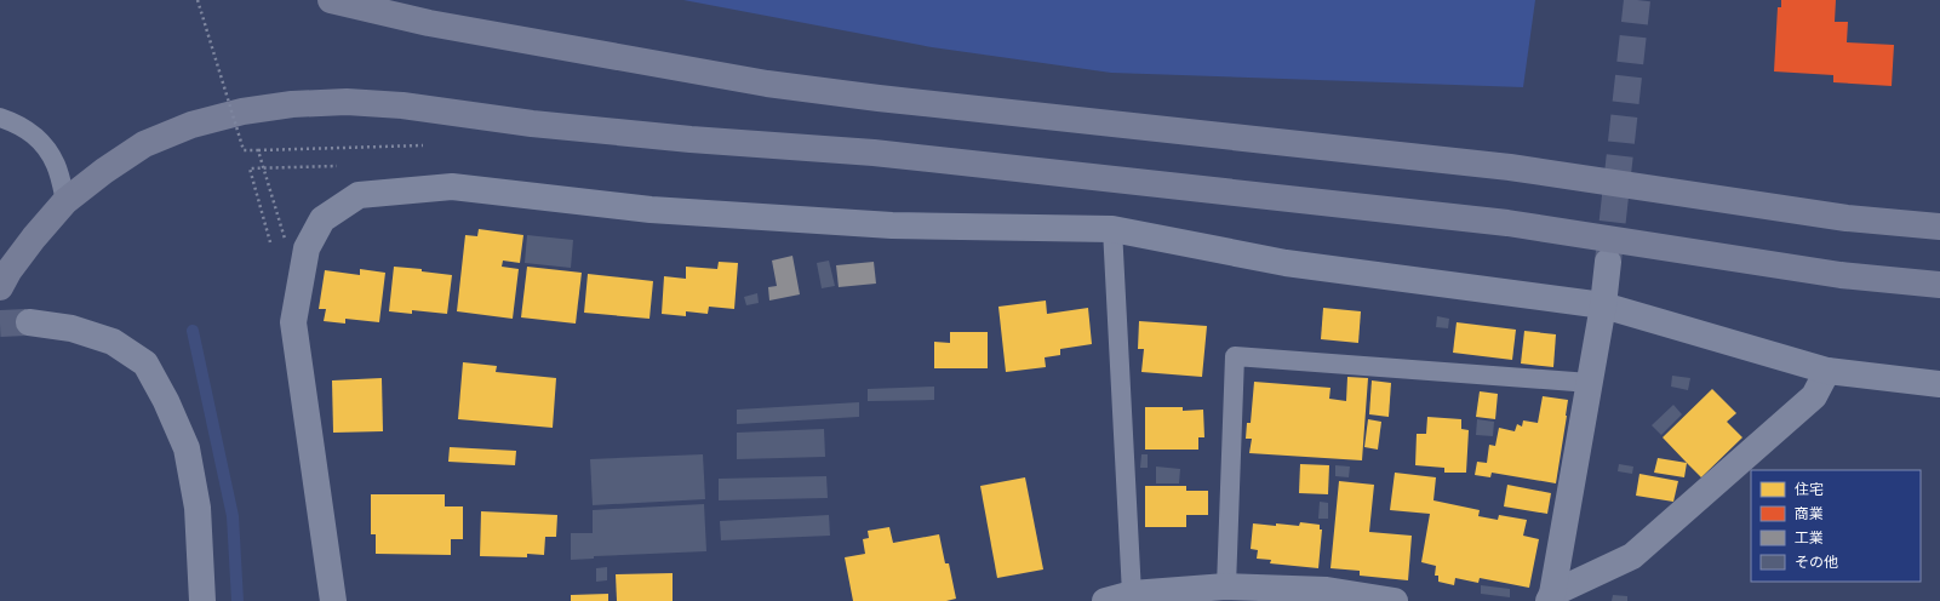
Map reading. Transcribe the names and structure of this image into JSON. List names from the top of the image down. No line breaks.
{"legend":["住宅","商業","工業","その他"]}
